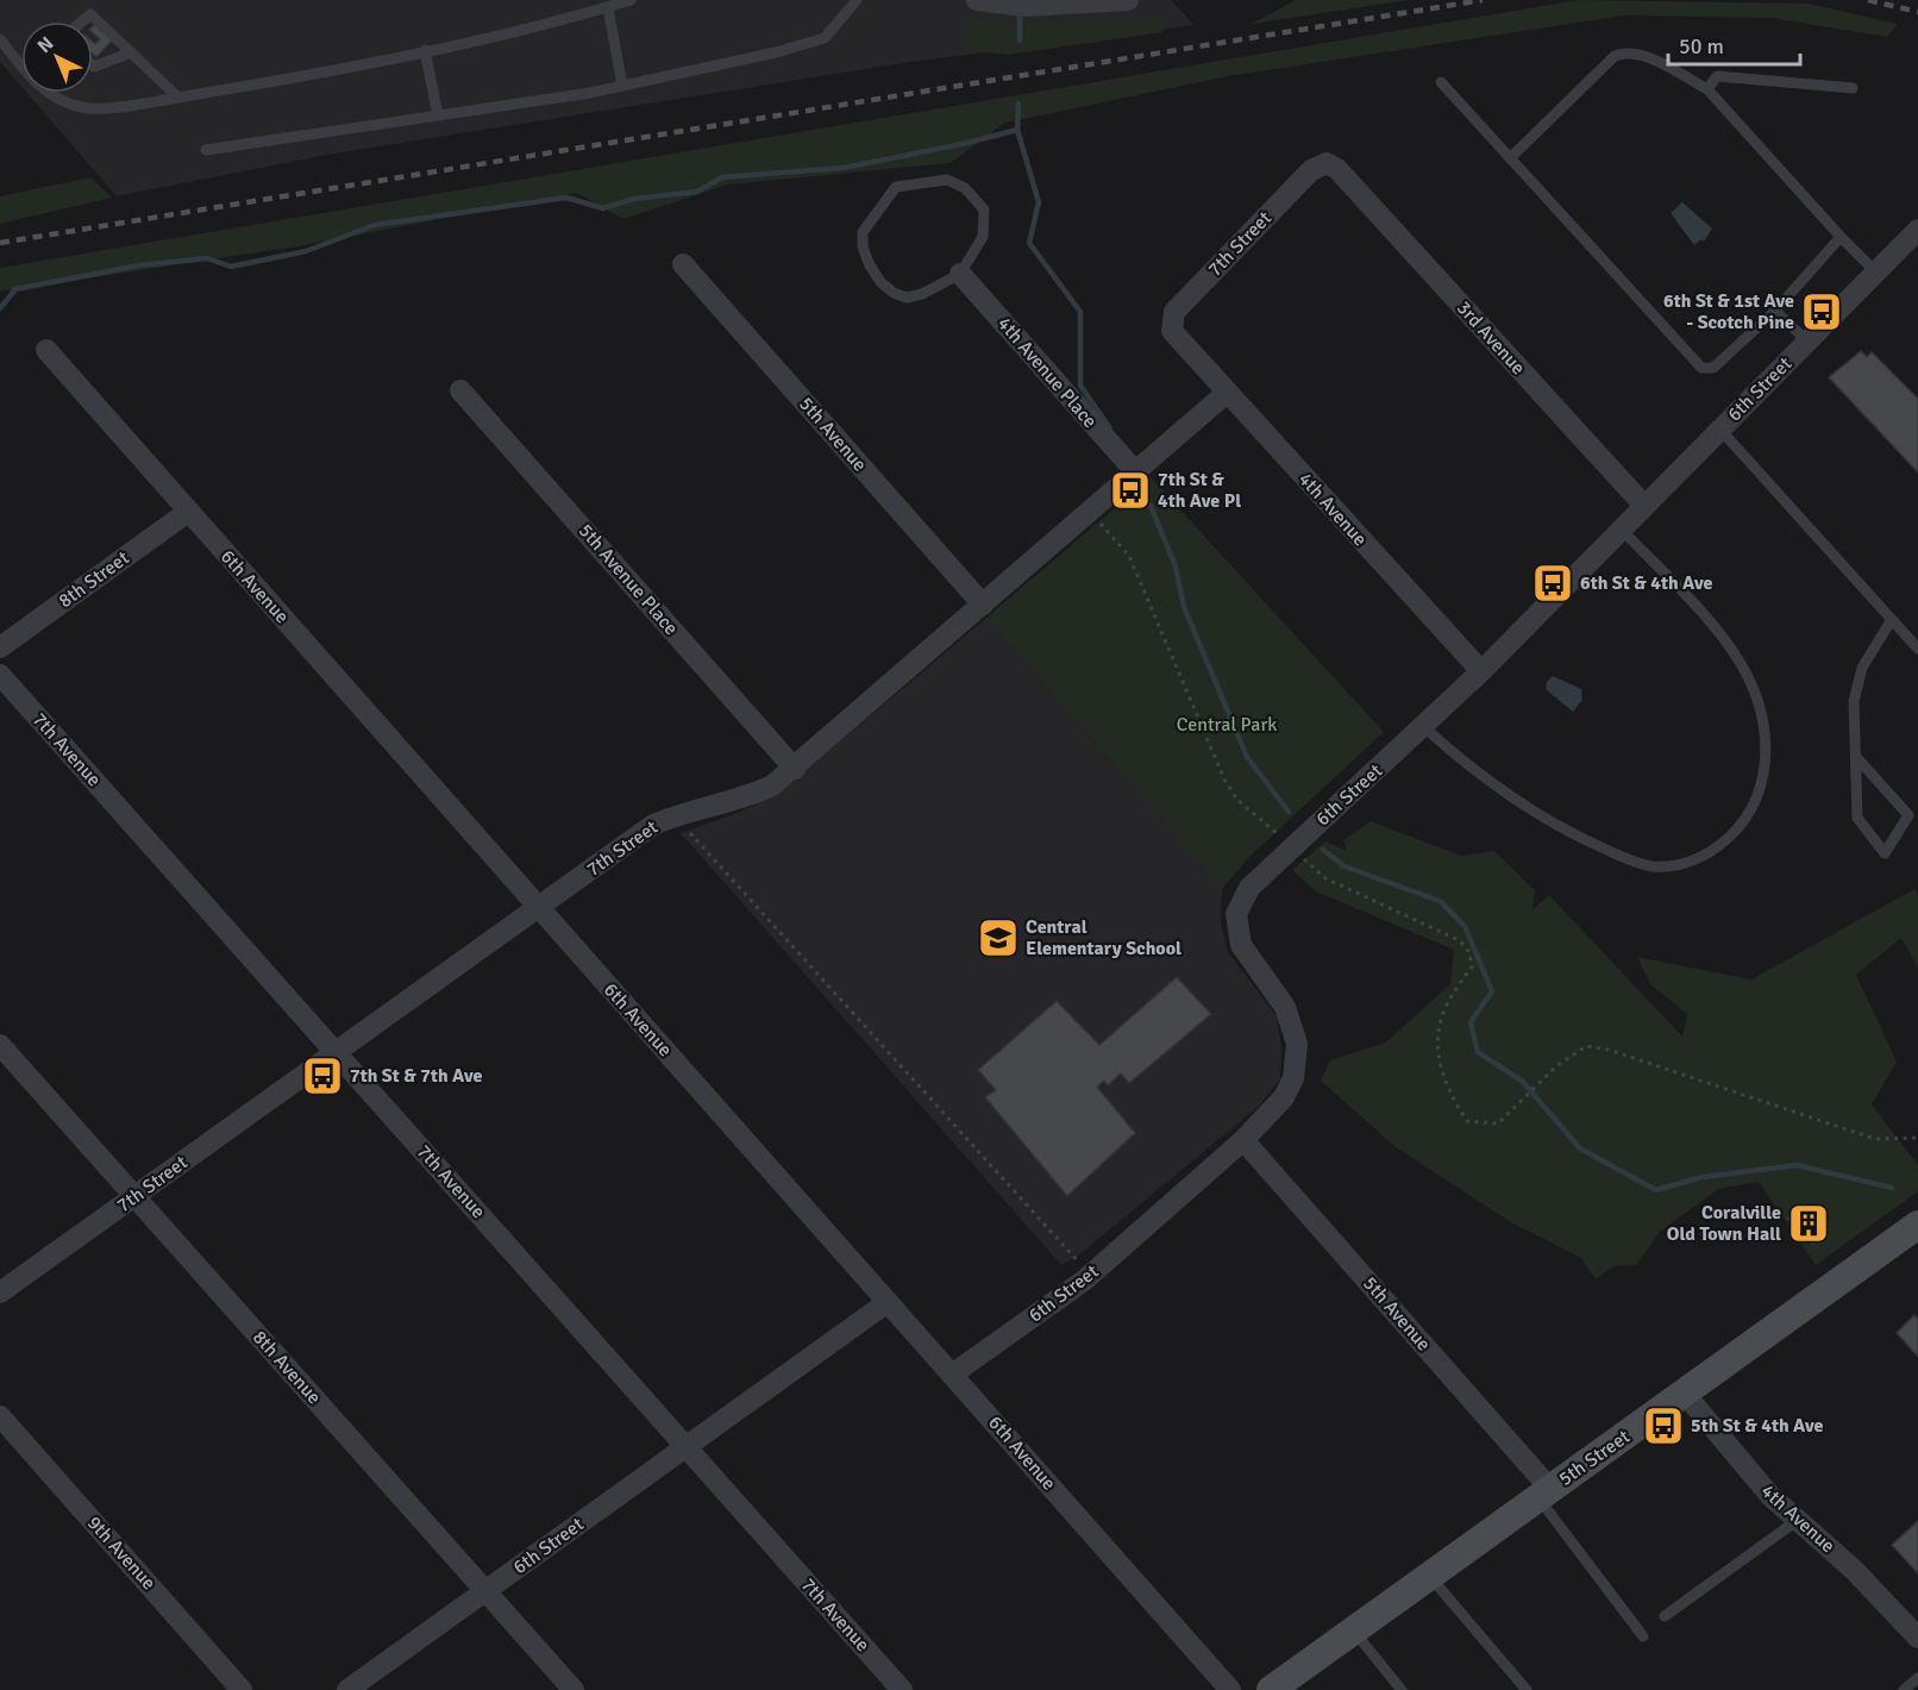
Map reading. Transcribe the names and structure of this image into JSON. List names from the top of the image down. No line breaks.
{"streets":{"street":["7th Street","3rd Avenue","4th Avenue Place","6th Street","5th Avenue","4th Avenue","8th Street","5th Avenue Place","6th Avenue","7th Avenue","8th Avenue","5th Street","9th Avenue"]},"crossings":[["7th Street","3rd Avenue"],["7th Street","4th Avenue Place"],["7th Street","5th Avenue"],["7th Street","4th Avenue"],["7th Street","5th Avenue Place"],["7th Street","6th Avenue"],["7th Street","7th Avenue"],["7th Street","8th Avenue"],["3rd Avenue","6th Street"],["6th Street","5th Avenue"],["6th Street","4th Avenue"],["6th Street","6th Avenue"],["6th Street","7th Avenue"],["6th Street","8th Avenue"],["5th Avenue","5th Street"],["4th Avenue","5th Street"],["8th Street","6th Avenue"]],"parks":["Central Park"],"places":{"bus stop":["6th St & 1st Ave - Scotch Pine","7th St & 4th Ave Pl","6th St & 4th Ave","7th St & 7th Ave","5th St & 4th Ave"],"school or university":["Central Elementary School"],"building":["Coralville Old Town Hall"]},"scale_bar":"50 m","north":"top left"}
